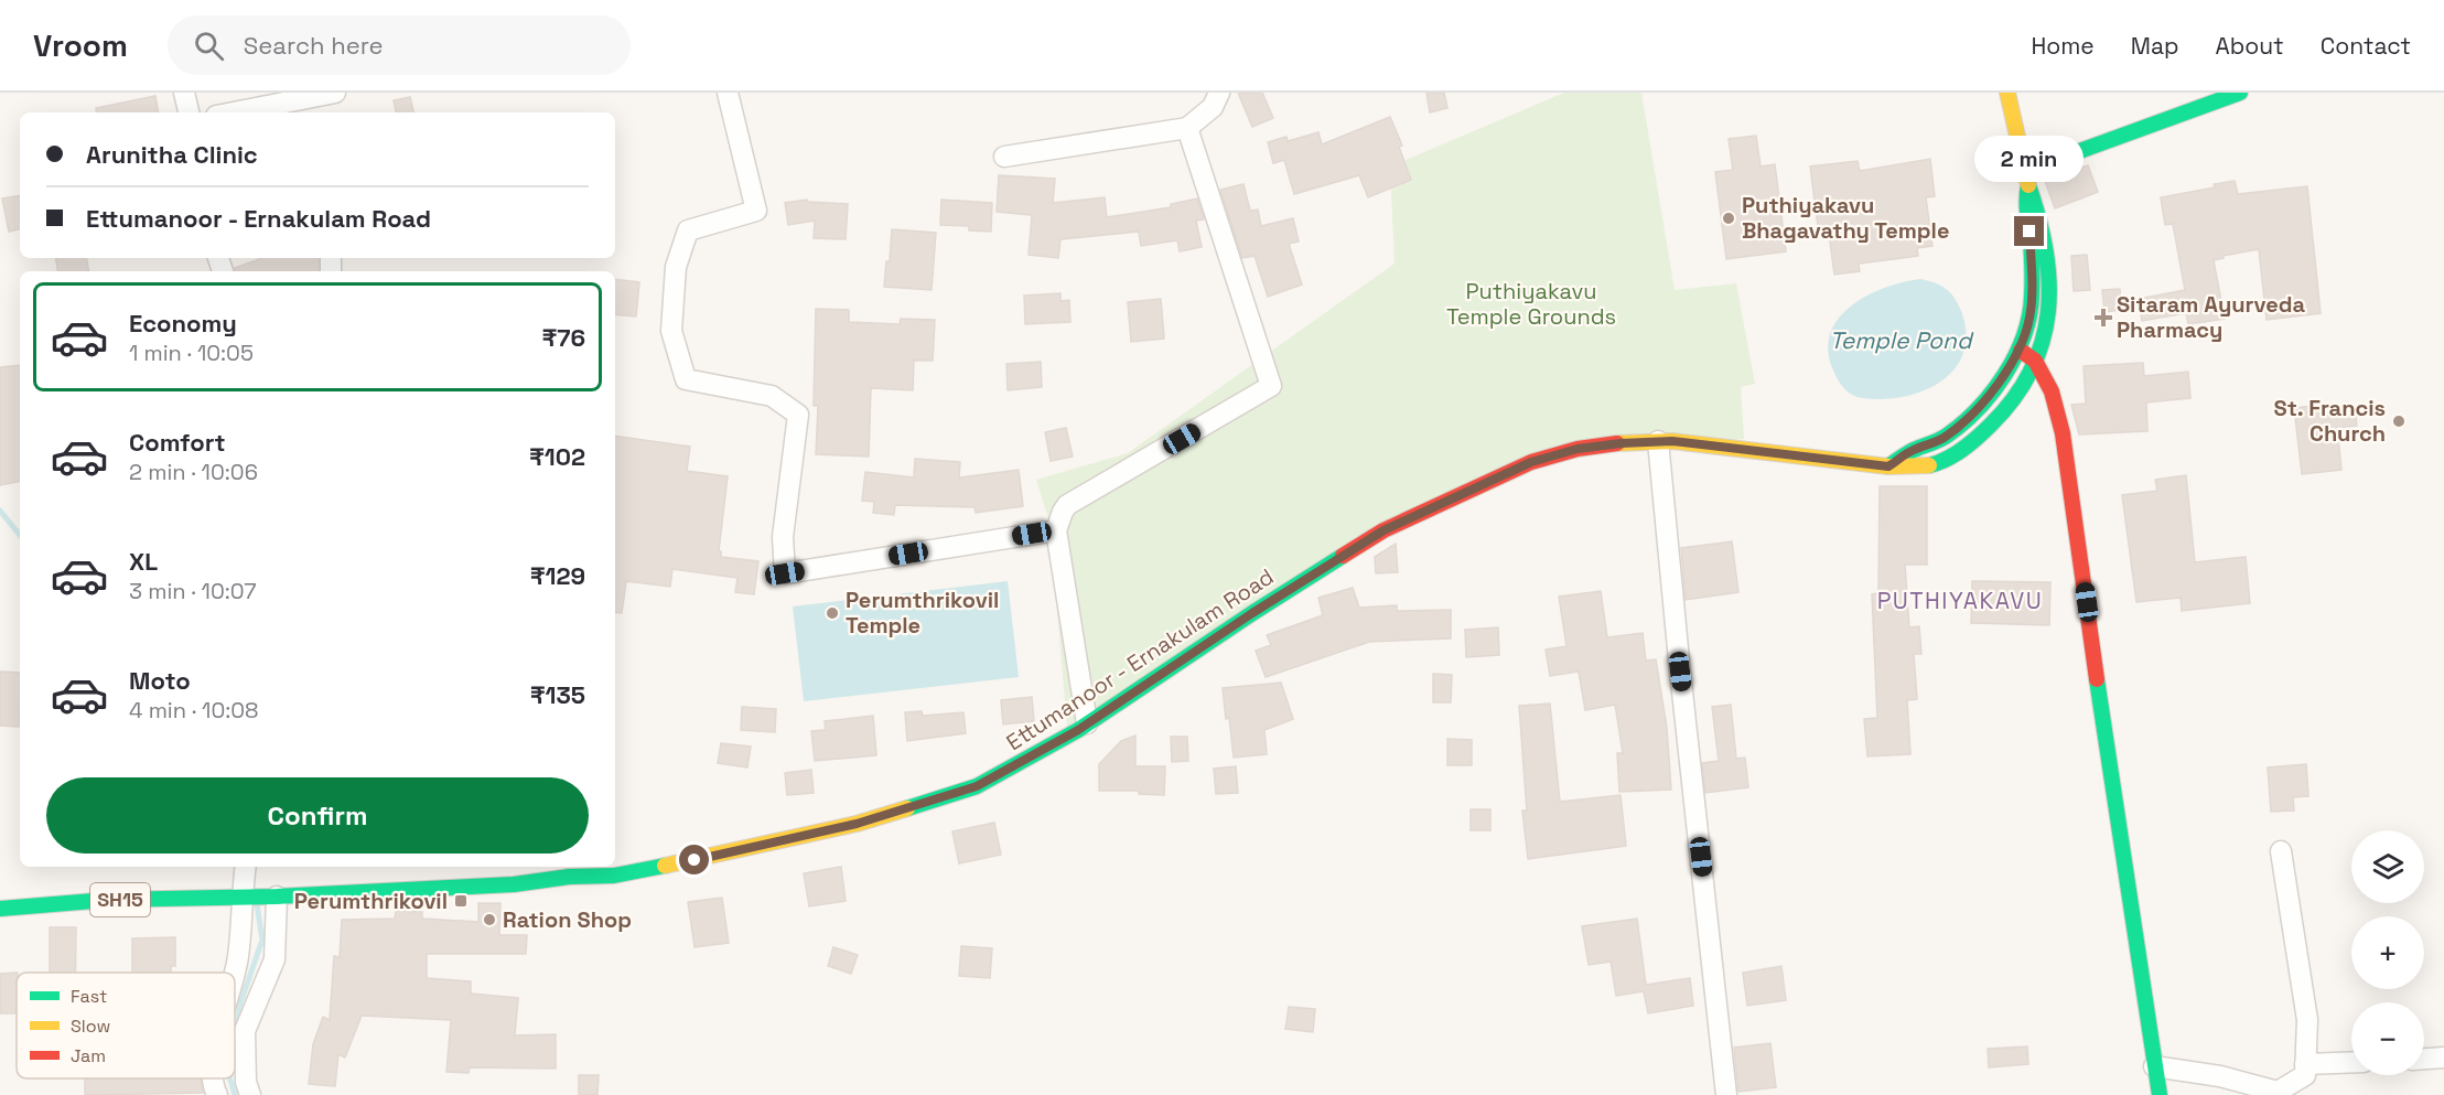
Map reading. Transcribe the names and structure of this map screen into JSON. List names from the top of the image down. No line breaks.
{"streets":{"main road":["Ettumanoor - Ernakulam Road","SH15"]},"districts":["PUTHIYAKAVU"],"water":["Temple Pond"],"parks":["Puthiyakavu Temple Grounds"],"places":{"other":["Puthiyakavu Bhagavathy Temple","St. Francis Church","Perumthrikovil Temple","Ration Shop"],"health":["Sitaram Ayurveda Pharmacy"],"transit":["Perumthrikovil"]},"legend":["Fast","Slow","Jam"],"page":{"header":"Vroom","search":"Search here","nav":["Home","Map","About","Contact"],"banner":["Arunitha Clinic","Ettumanoor - Ernakulam Road"],"bubble":"2 min","list":[{"name":"Economy","note":"1 min · 10:05","value":"₹76"},{"name":"Comfort","note":"2 min · 10:06","value":"₹102"},{"name":"XL","note":"3 min · 10:07","value":"₹129"},{"name":"Moto","note":"4 min · 10:08","value":"₹135"}],"buttons":"Confirm","map_buttons":["+","−"]}}
